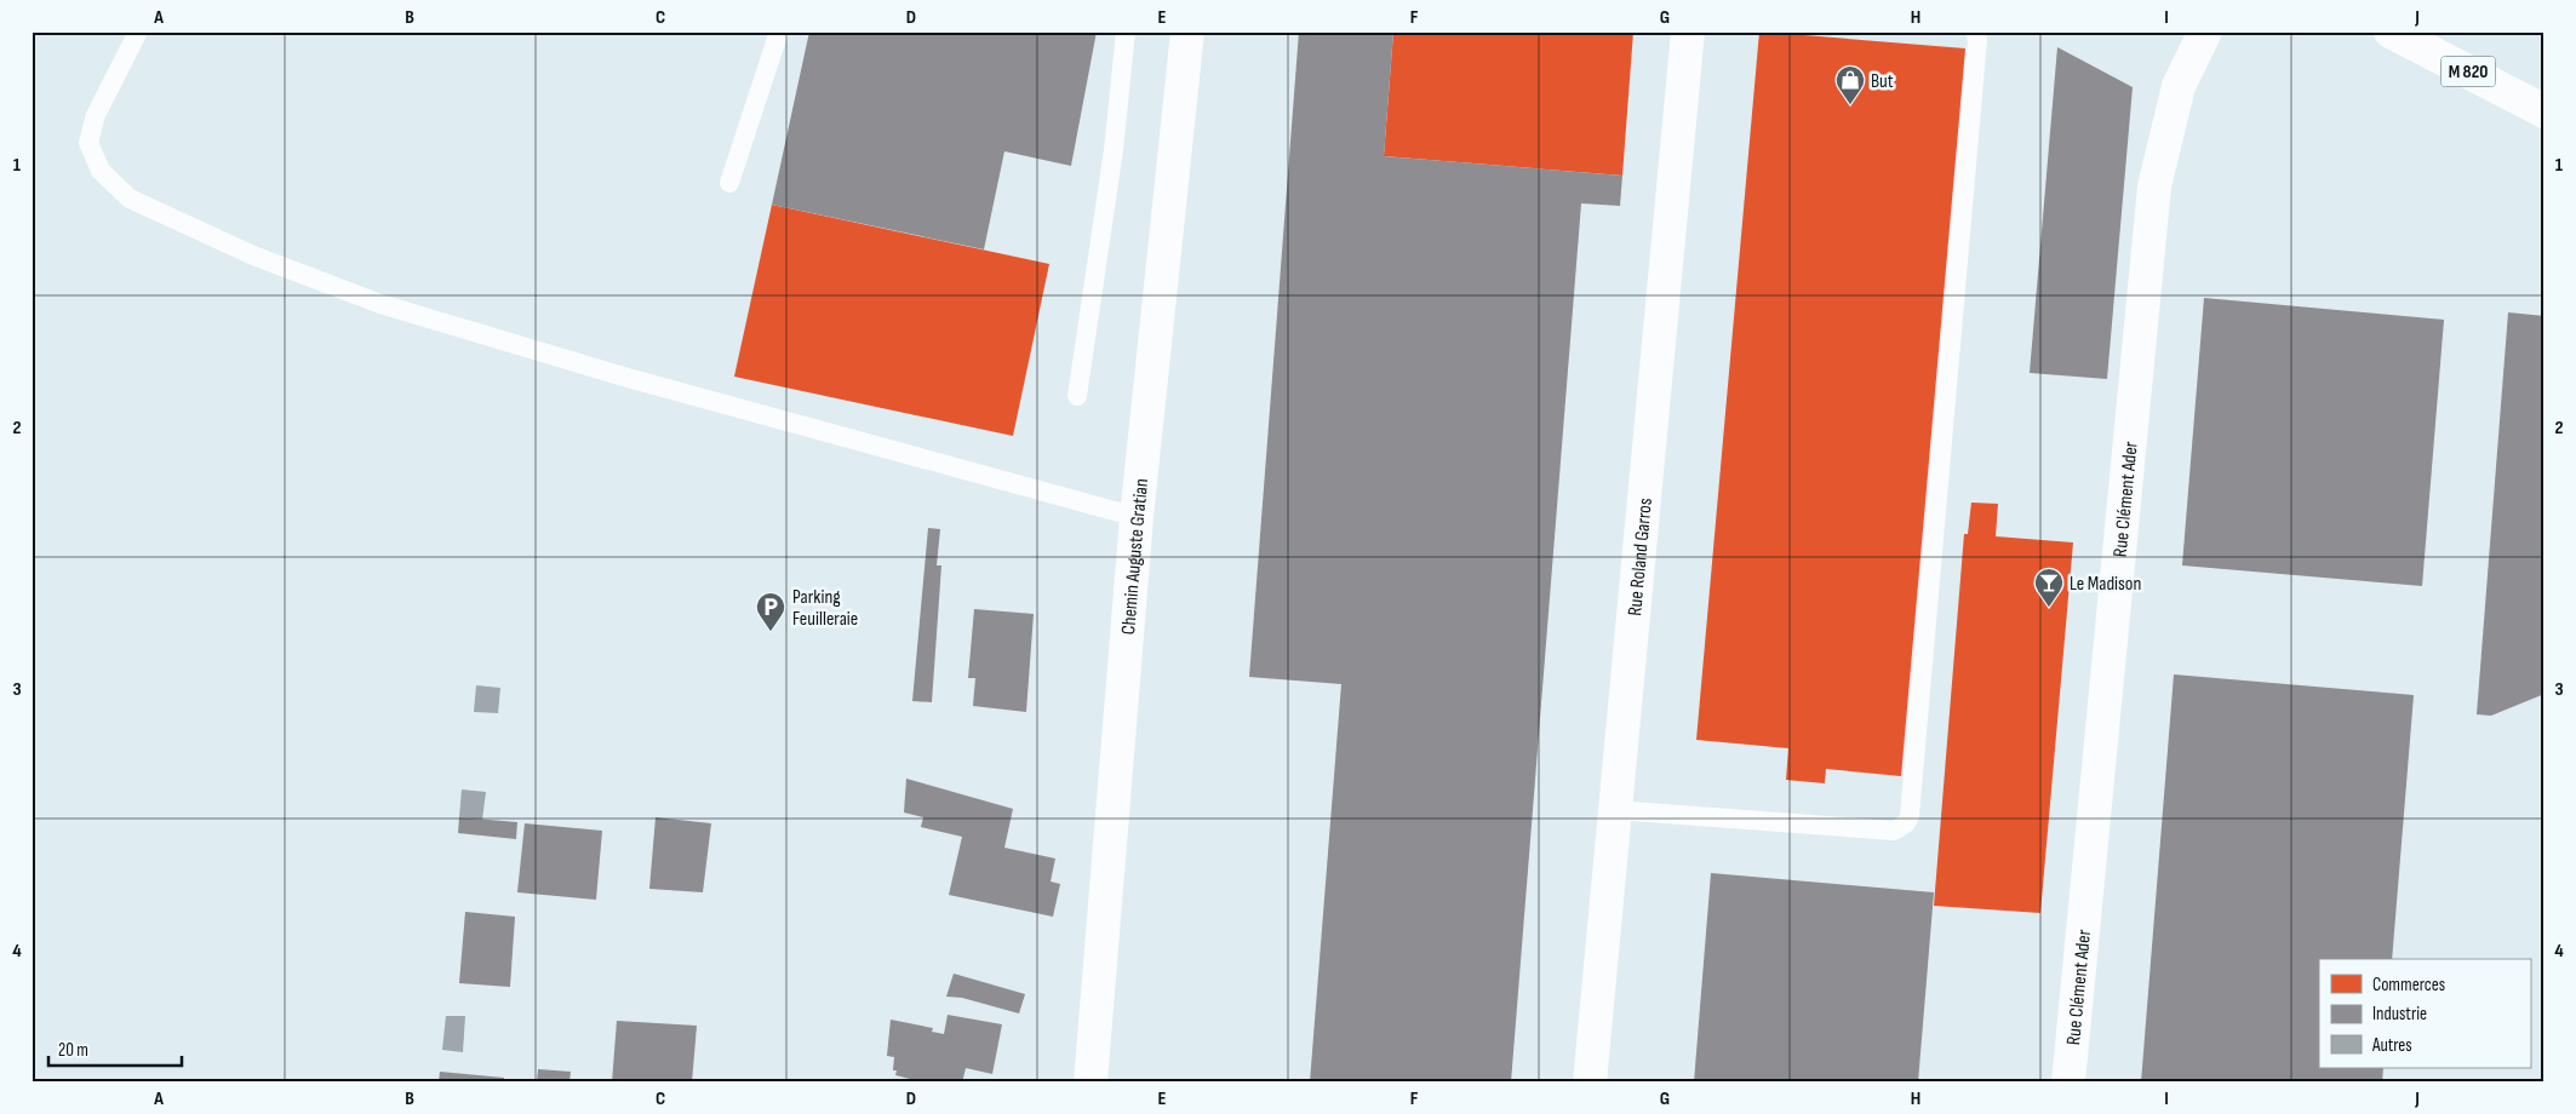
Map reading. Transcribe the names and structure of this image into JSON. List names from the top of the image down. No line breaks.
{"streets":{"street":["M 820","Rue Clément Ader","Chemin Auguste Gratian","Rue Roland Garros"]},"places":{"shop":["But"],"bar":["Le Madison"],"parking":["Parking Feuilleraie"]},"legend":["Commerces","Industrie","Autres"],"scale_bar":"20 m","grid":{"columns":["A","B","C","D","E","F","G","H","I","J"],"rows":["1","2","3","4"]}}
